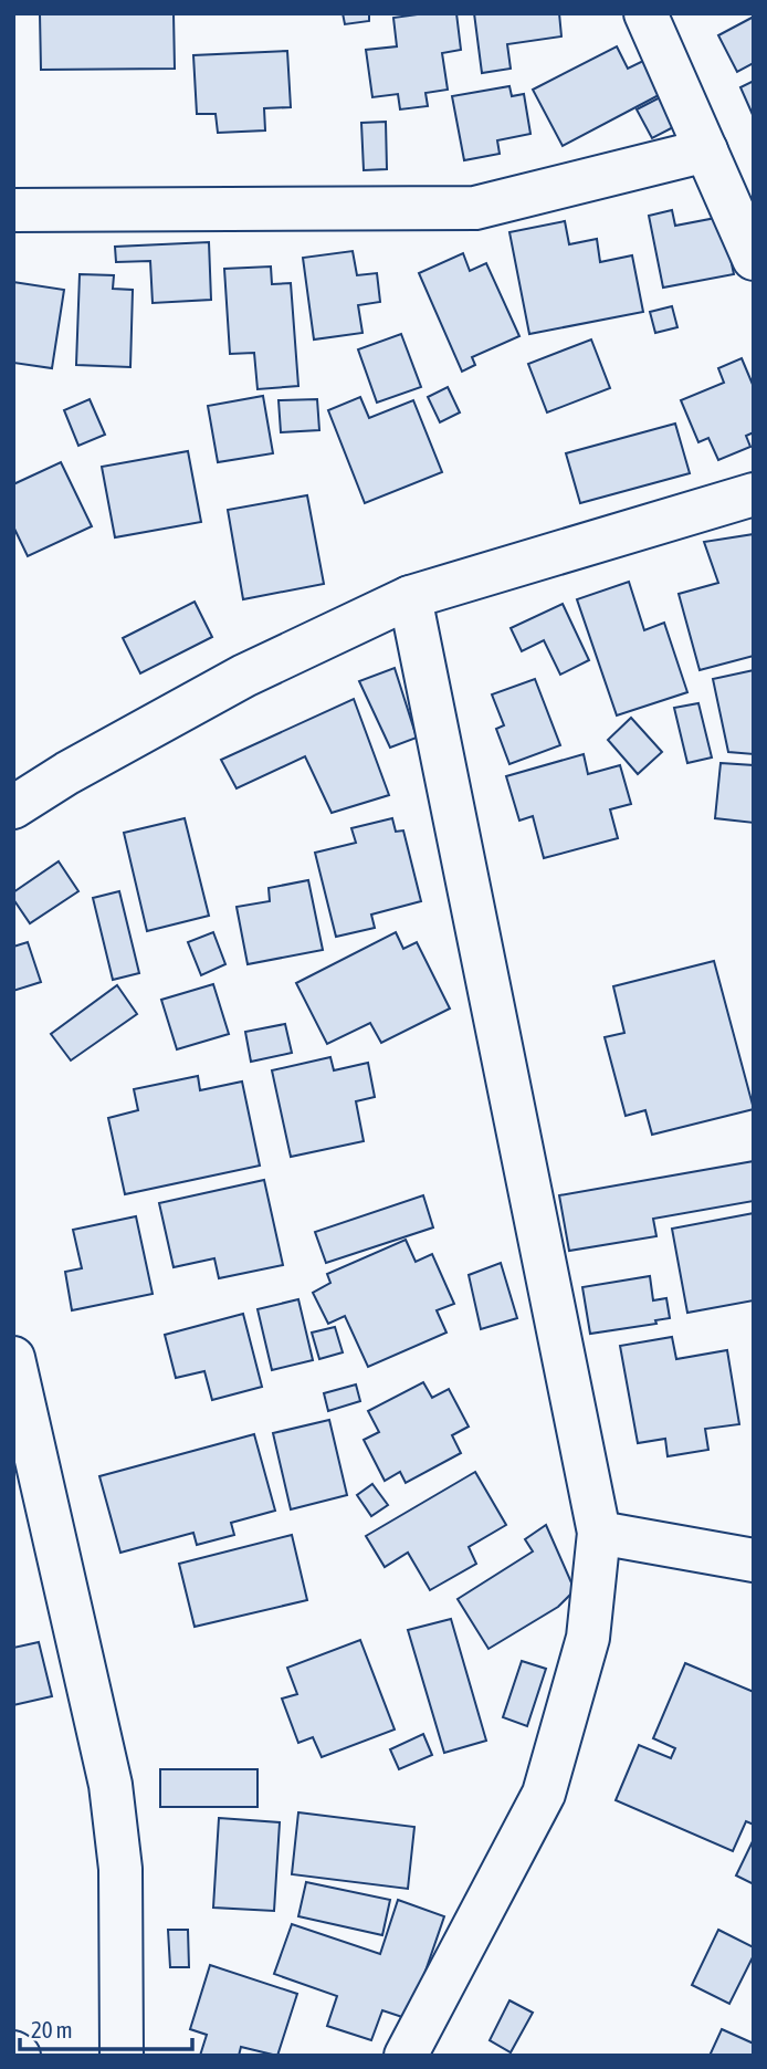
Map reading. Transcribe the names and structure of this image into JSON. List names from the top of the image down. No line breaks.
{"scale_bar":"20 m"}
